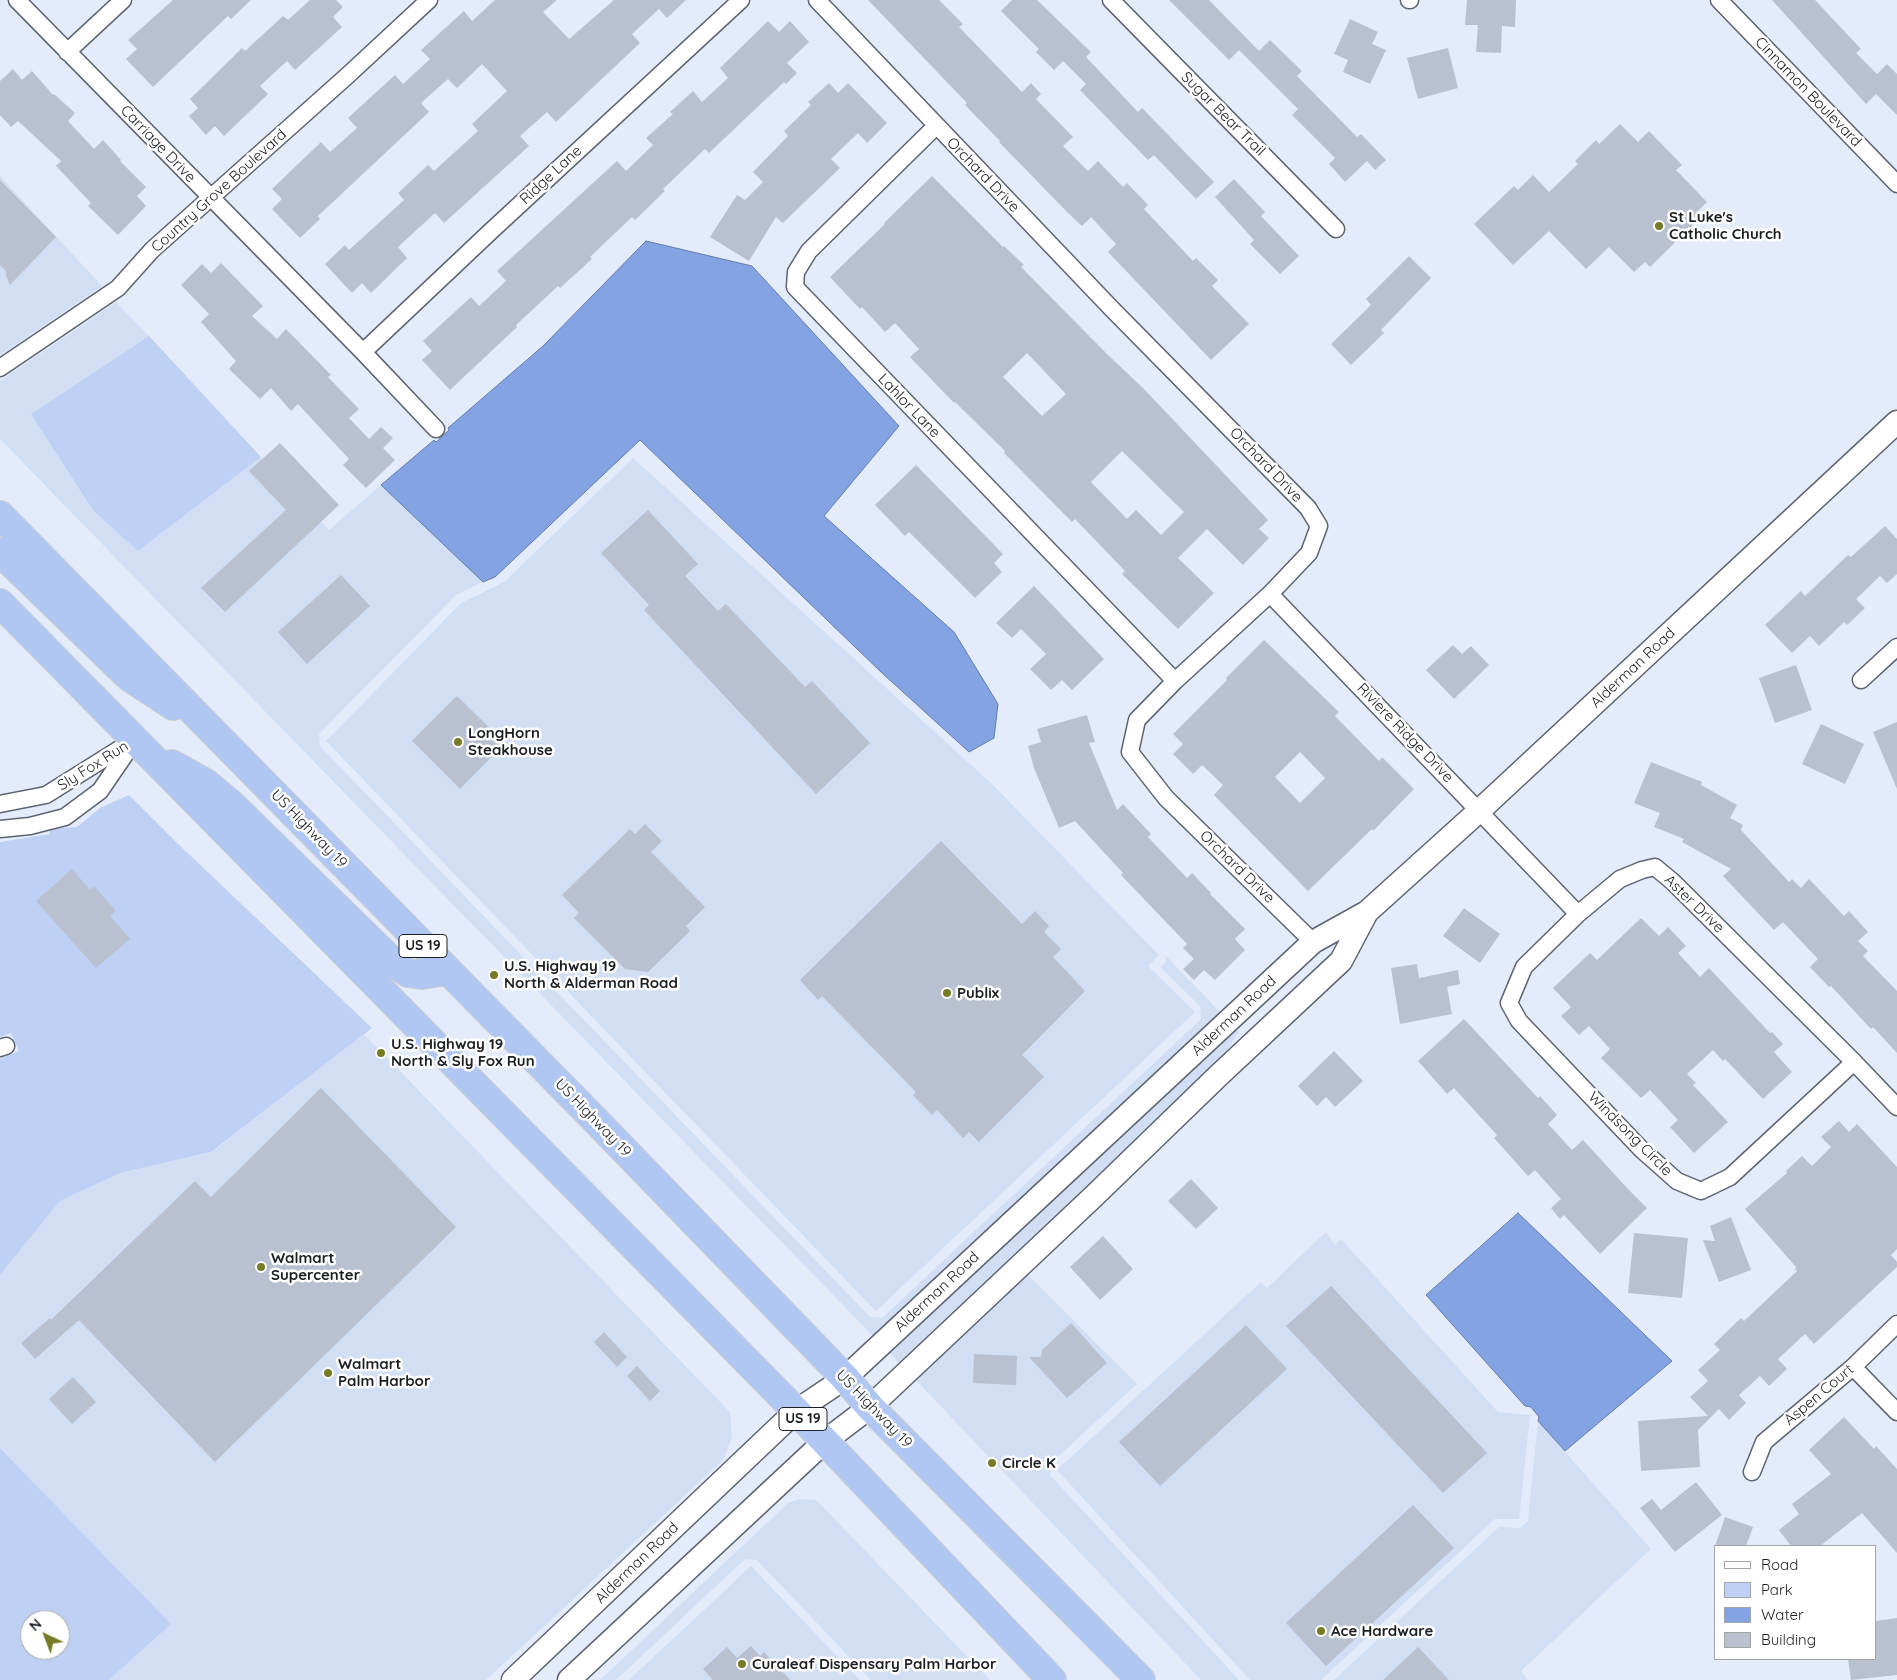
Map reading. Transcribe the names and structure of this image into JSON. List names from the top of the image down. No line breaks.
{"streets":{"highway":["US Highway 19","US 19"],"street":["Cinnamon Boulevard","Sugar Bear Trail","Carriage Drive","Ridge Lane","Orchard Drive","Country Grove Boulevard","Lahlor Lane","Alderman Road","Riviere Ridge Drive","Sly Fox Run","Aster Drive","Windsong Circle","Aspen Court"]},"crossings":[["Carriage Drive","Ridge Lane"],["Carriage Drive","Country Grove Boulevard"],["Orchard Drive","Lahlor Lane"],["Orchard Drive","Alderman Road"],["Orchard Drive","Riviere Ridge Drive"],["Alderman Road","Riviere Ridge Drive"],["Alderman Road","US Highway 19"],["Alderman Road","US 19"],["Sly Fox Run","US 19"],["Aster Drive","Windsong Circle"]],"places":["St Luke's Catholic Church","LongHorn Steakhouse","U.S. Highway 19 North & Alderman Road","Publix","U.S. Highway 19 North & Sly Fox Run","Walmart Supercenter","Walmart Palm Harbor","Circle K","Ace Hardware","Curaleaf Dispensary Palm Harbor"],"legend":["Road","Park","Water","Building"],"north":"top left"}
